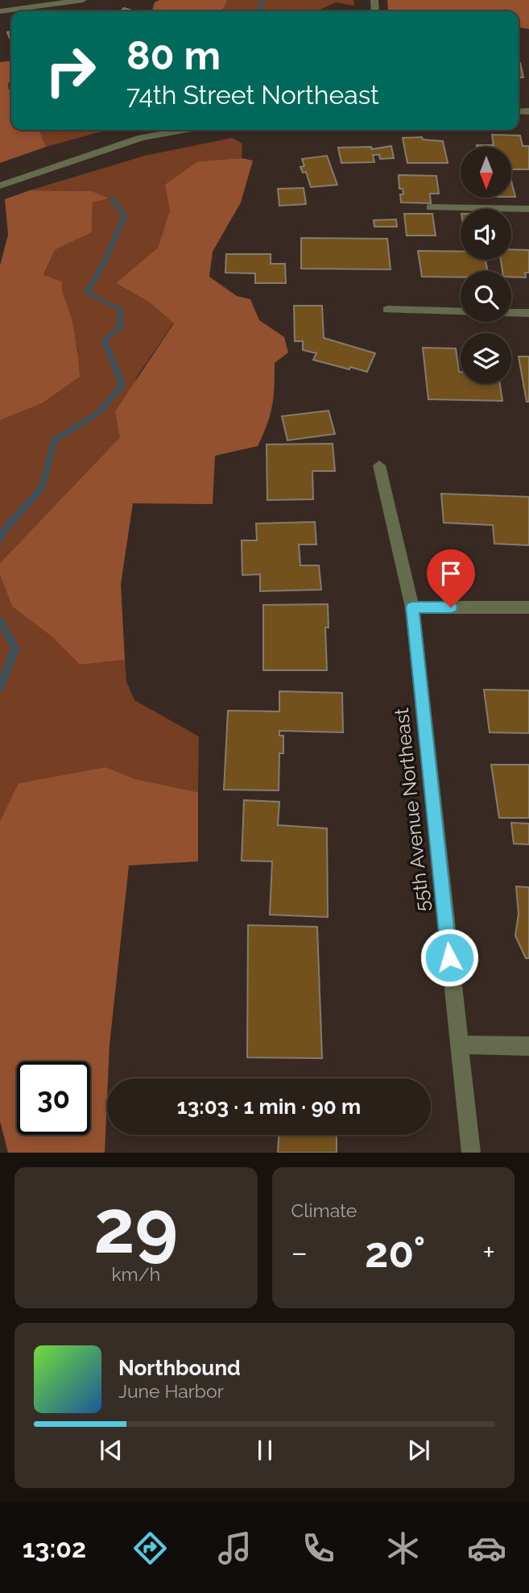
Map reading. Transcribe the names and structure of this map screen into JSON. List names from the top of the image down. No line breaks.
{"streets":{"street":["55th Avenue Northeast"]},"north":"bottom","page":{"turn":["80 m","74th Street Northeast"],"limit":"30","trip":"13:03 · 1 min · 90 m","tile":[["29","km/h"],"Climate"],"heat":["−","20°","+"],"song":["Northbound","June Harbor"],"tabs":"13:02"}}
